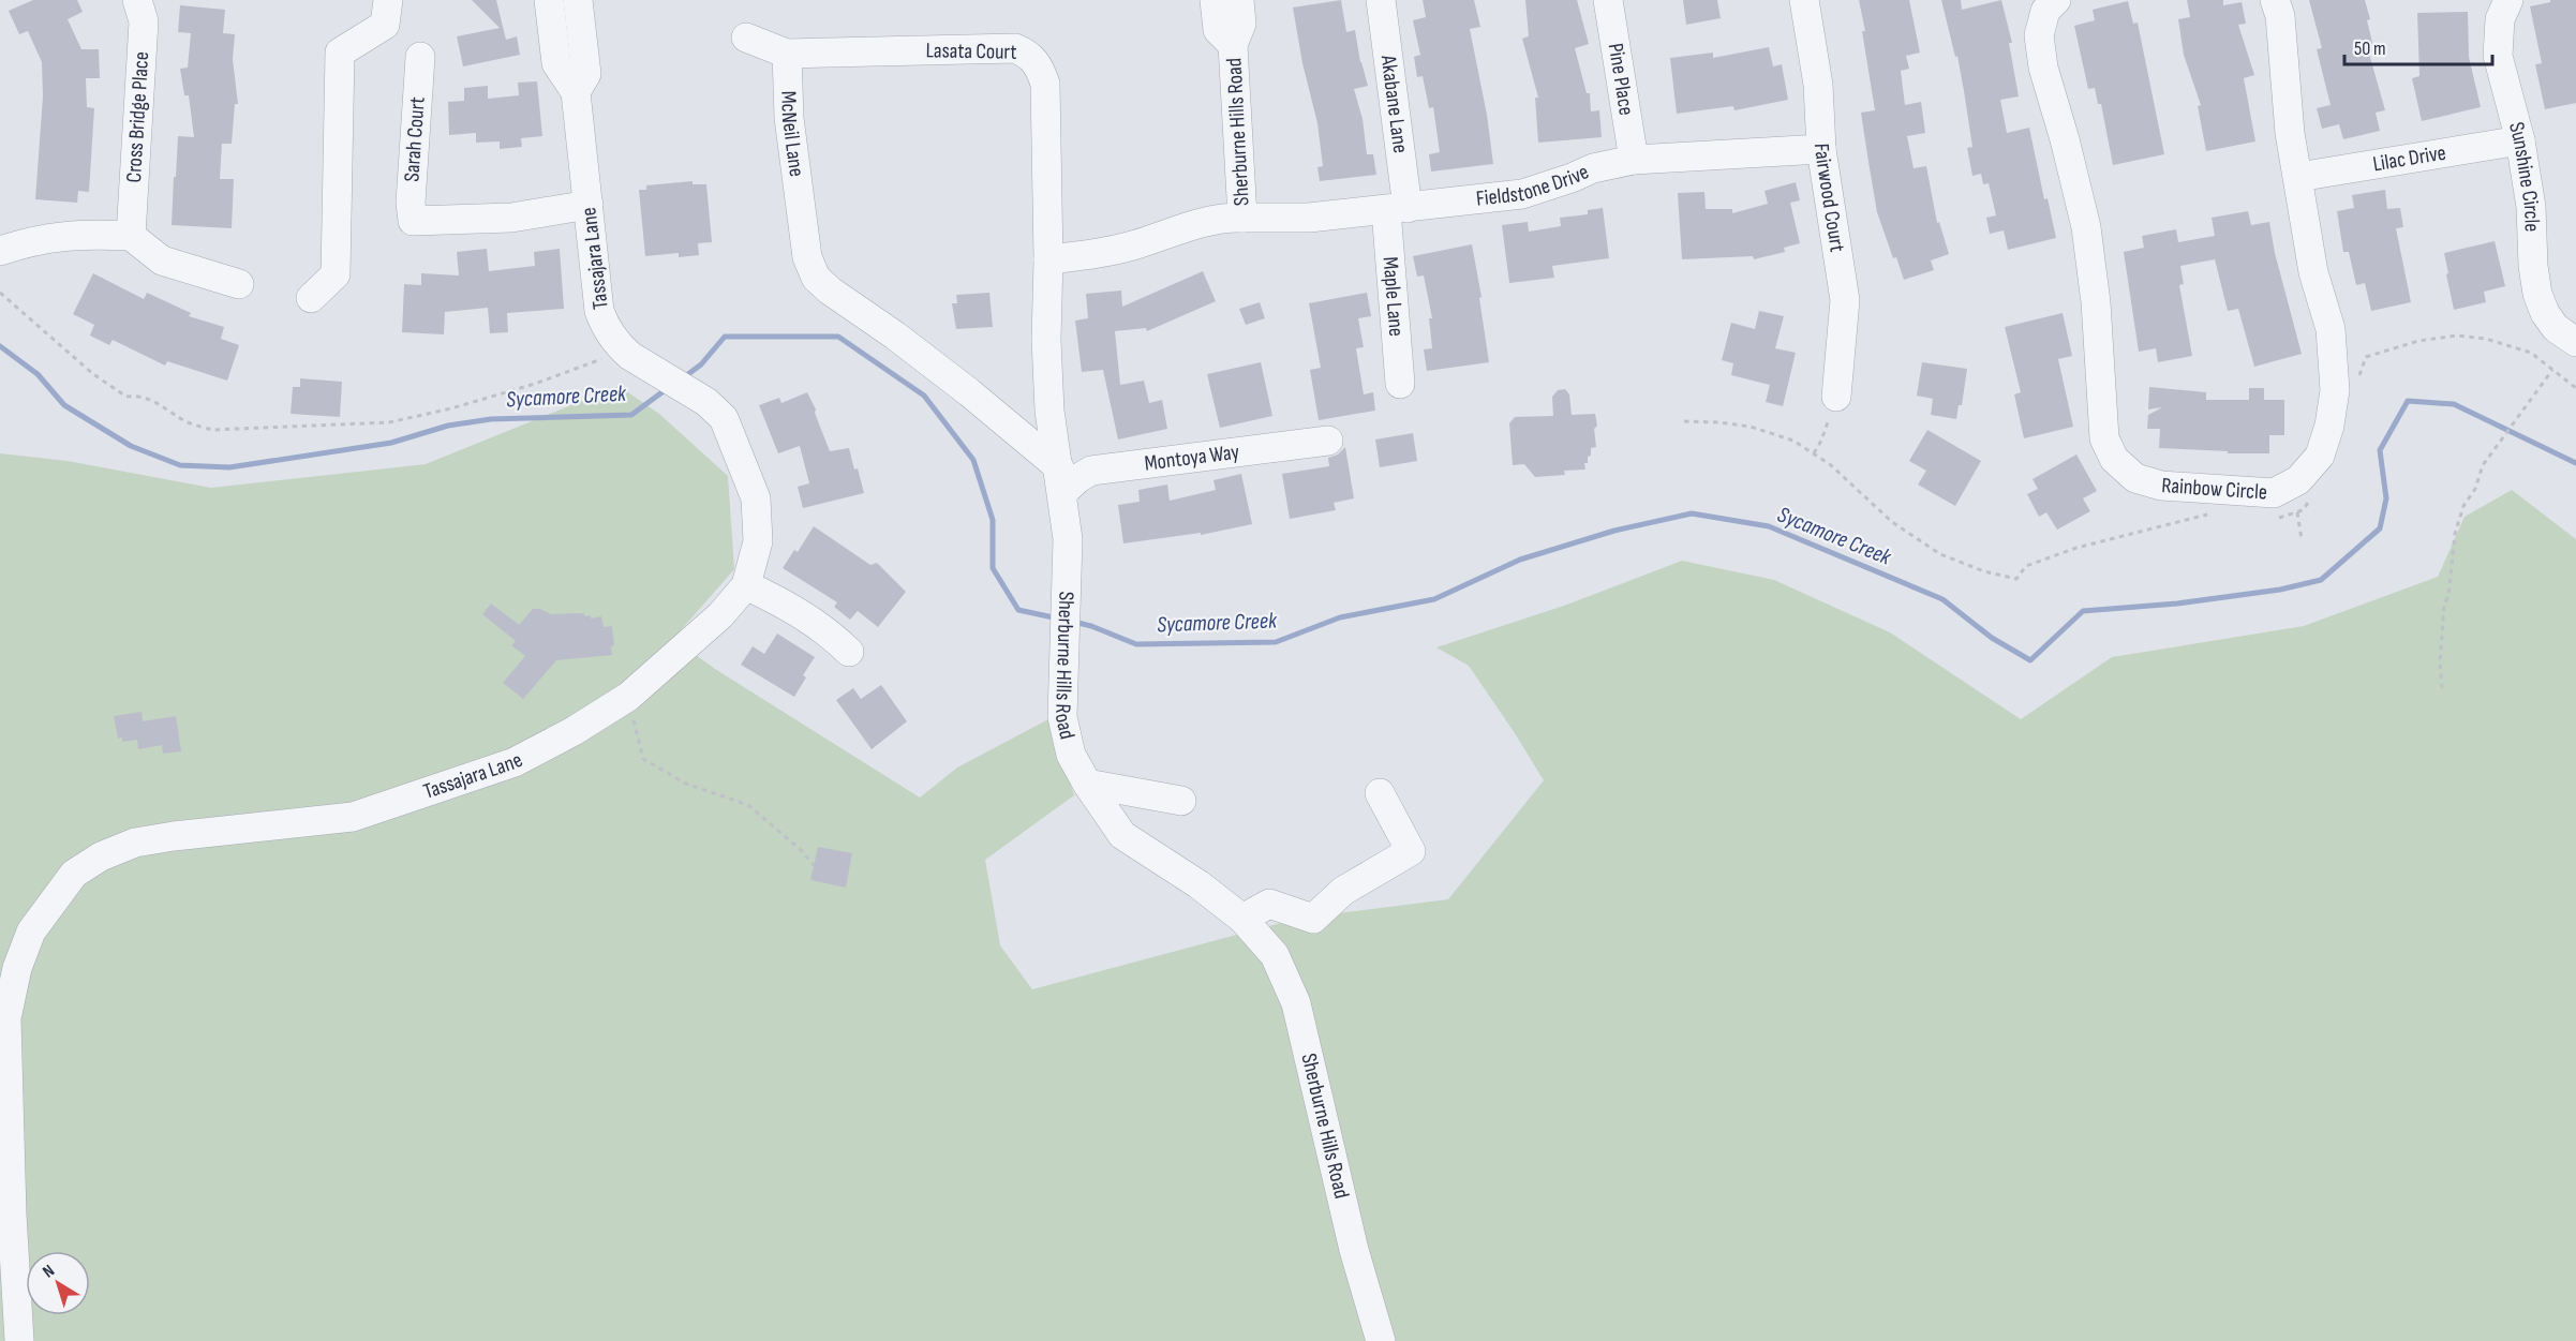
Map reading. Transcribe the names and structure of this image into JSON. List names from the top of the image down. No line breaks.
{"streets":{"street":["Lasata Court","Pine Place","Akabane Lane","Cross Bridge Place","Sherburne Hills Road","McNeil Lane","Sarah Court","Lilac Drive","Sunshine Circle","Fieldstone Drive","Fairwood Court","Tassajara Lane","Maple Lane","Montoya Way","Rainbow Circle"]},"crossings":[["Lasata Court","Sherburne Hills Road"],["Lasata Court","McNeil Lane"],["Pine Place","Fieldstone Drive"],["Akabane Lane","Fieldstone Drive"],["Akabane Lane","Maple Lane"],["Sherburne Hills Road","McNeil Lane"],["Sherburne Hills Road","Fieldstone Drive"],["Sherburne Hills Road","Montoya Way"],["McNeil Lane","Montoya Way"],["Sarah Court","Tassajara Lane"],["Lilac Drive","Sunshine Circle"],["Lilac Drive","Rainbow Circle"],["Fieldstone Drive","Fairwood Court"],["Fieldstone Drive","Maple Lane"]],"water":["Sycamore Creek"],"scale_bar":"50 m","north":"top left"}
